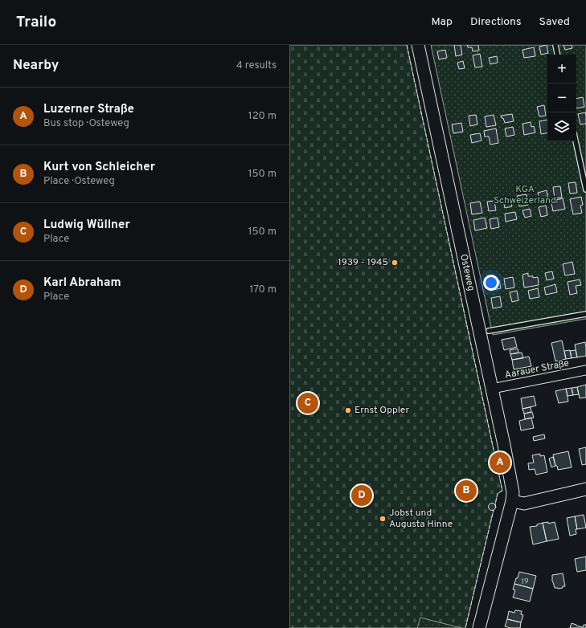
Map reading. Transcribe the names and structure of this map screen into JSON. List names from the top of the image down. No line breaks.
{"streets":{"street":["Osteweg","Aarauer Straße"]},"crossings":[["Osteweg","Aarauer Straße"]],"parks":["KGA Schweizerland"],"places":["1939 - 1945","Ernst Oppler","Jobst und Augusta Hinne"],"house_numbers":["19"],"page":{"header":"Trailo","nav":["Map","Directions","Saved"],"heading":["Nearby","4 results"],"map_buttons":["+","−"],"list":[{"mark":"A","name":"Luzerner Straße","note":"Bus stop · Osteweg","value":"120 m"},{"mark":"B","name":"Kurt von Schleicher","note":"Place · Osteweg","value":"150 m"},{"mark":"C","name":"Ludwig Wüllner","note":"Place","value":"150 m"},{"mark":"D","name":"Karl Abraham","note":"Place","value":"170 m"}],"pins":["C","A","B","D"]}}
